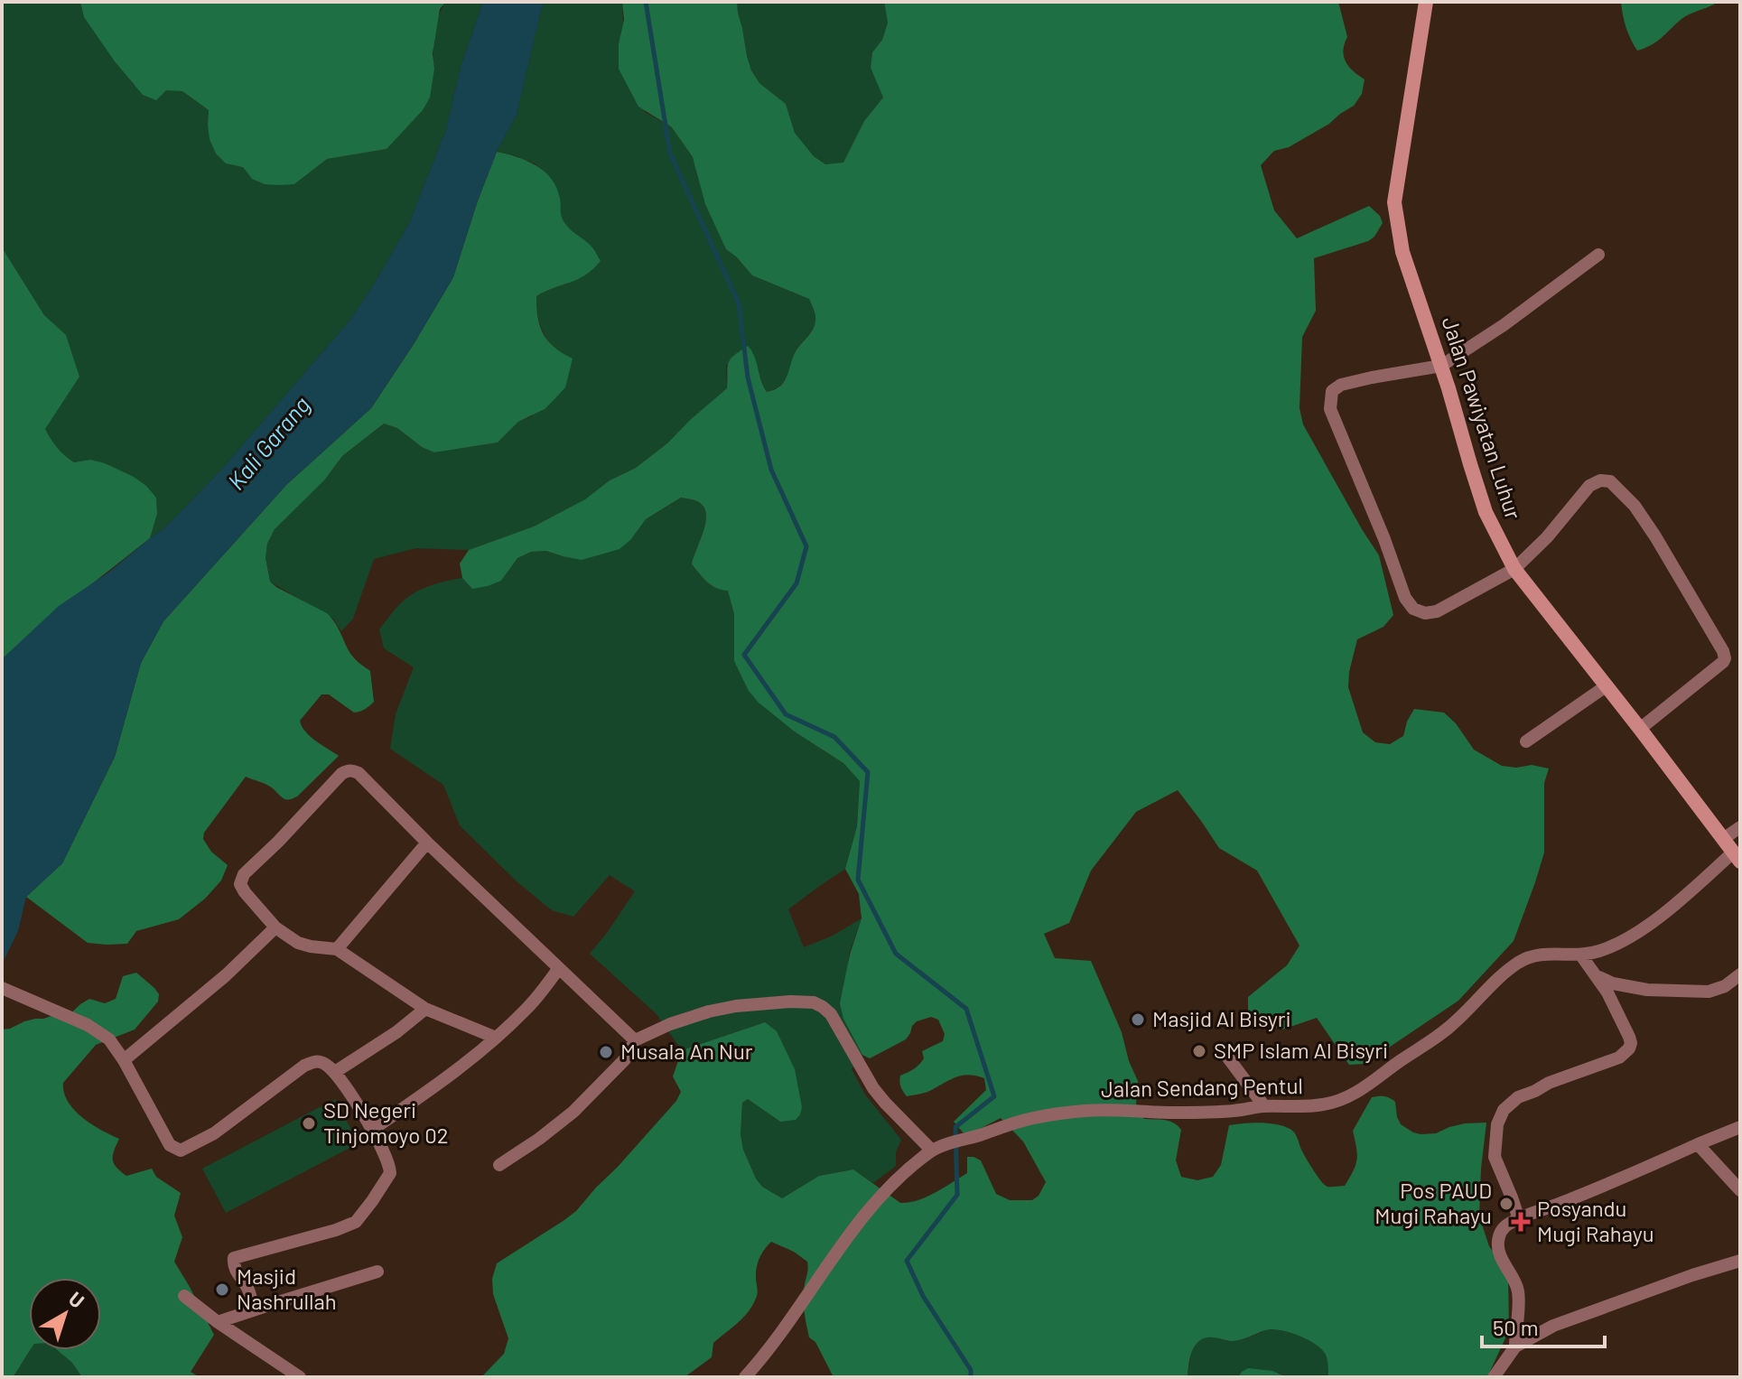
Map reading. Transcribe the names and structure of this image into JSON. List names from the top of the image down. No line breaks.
{"streets":{"main road":["Jalan Pawiyatan Luhur"],"street":["Jalan Sendang Pentul"]},"crossings":[["Jalan Pawiyatan Luhur","Jalan Sendang Pentul"]],"water":["Kali Garang"],"places":{"other":["Masjid Al Bisyri","SMP Islam Al Bisyri","Musala An Nur","SD Negeri Tinjomoyo 02","Pos PAUD Mugi Rahayu","Masjid Nashrullah"],"health":["Posyandu Mugi Rahayu"]},"scale_bar":"50 m","north":"top right"}
